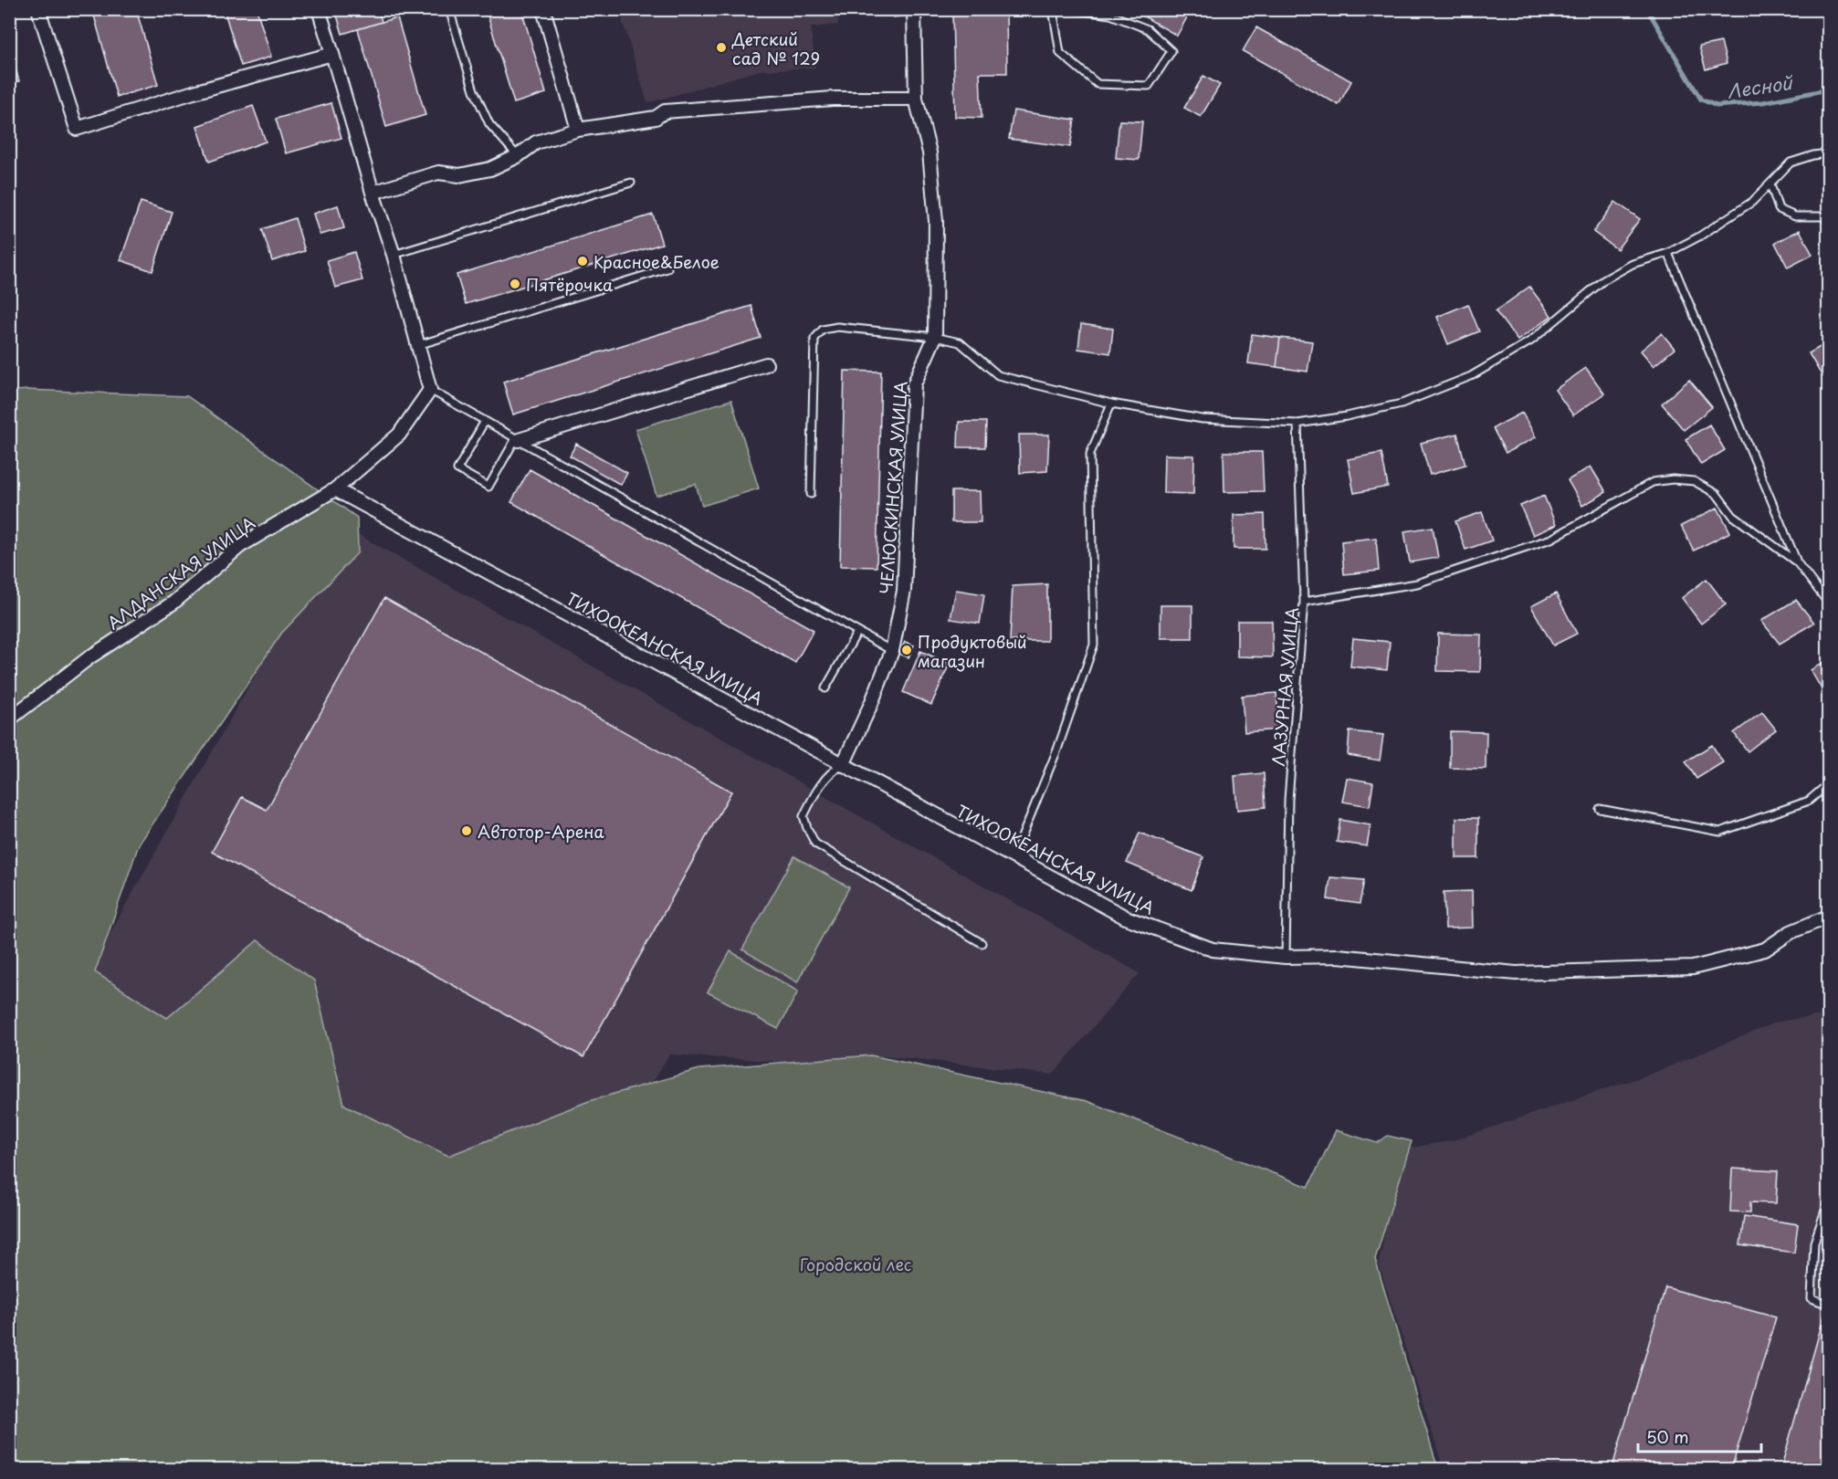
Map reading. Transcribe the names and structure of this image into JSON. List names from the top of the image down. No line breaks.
{"streets":{"street":["ЧЕЛЮСКИНСКАЯ УЛИЦА","АЛДАНСКАЯ УЛИЦА","ТИХООКЕАНСКАЯ УЛИЦА"],"lane":["ЛАЗУРНАЯ УЛИЦА"]},"crossings":[["ЧЕЛЮСКИНСКАЯ УЛИЦА","ТИХООКЕАНСКАЯ УЛИЦА"],["АЛДАНСКАЯ УЛИЦА","ТИХООКЕАНСКАЯ УЛИЦА"],["ТИХООКЕАНСКАЯ УЛИЦА","ЛАЗУРНАЯ УЛИЦА"]],"water":["Лесной"],"parks":["Городской лес"],"places":["Детский сад № 129","Красное&Белое","Пятёрочка","Продуктовый магазин","Автотор-Арена"],"scale_bar":"50 m"}
